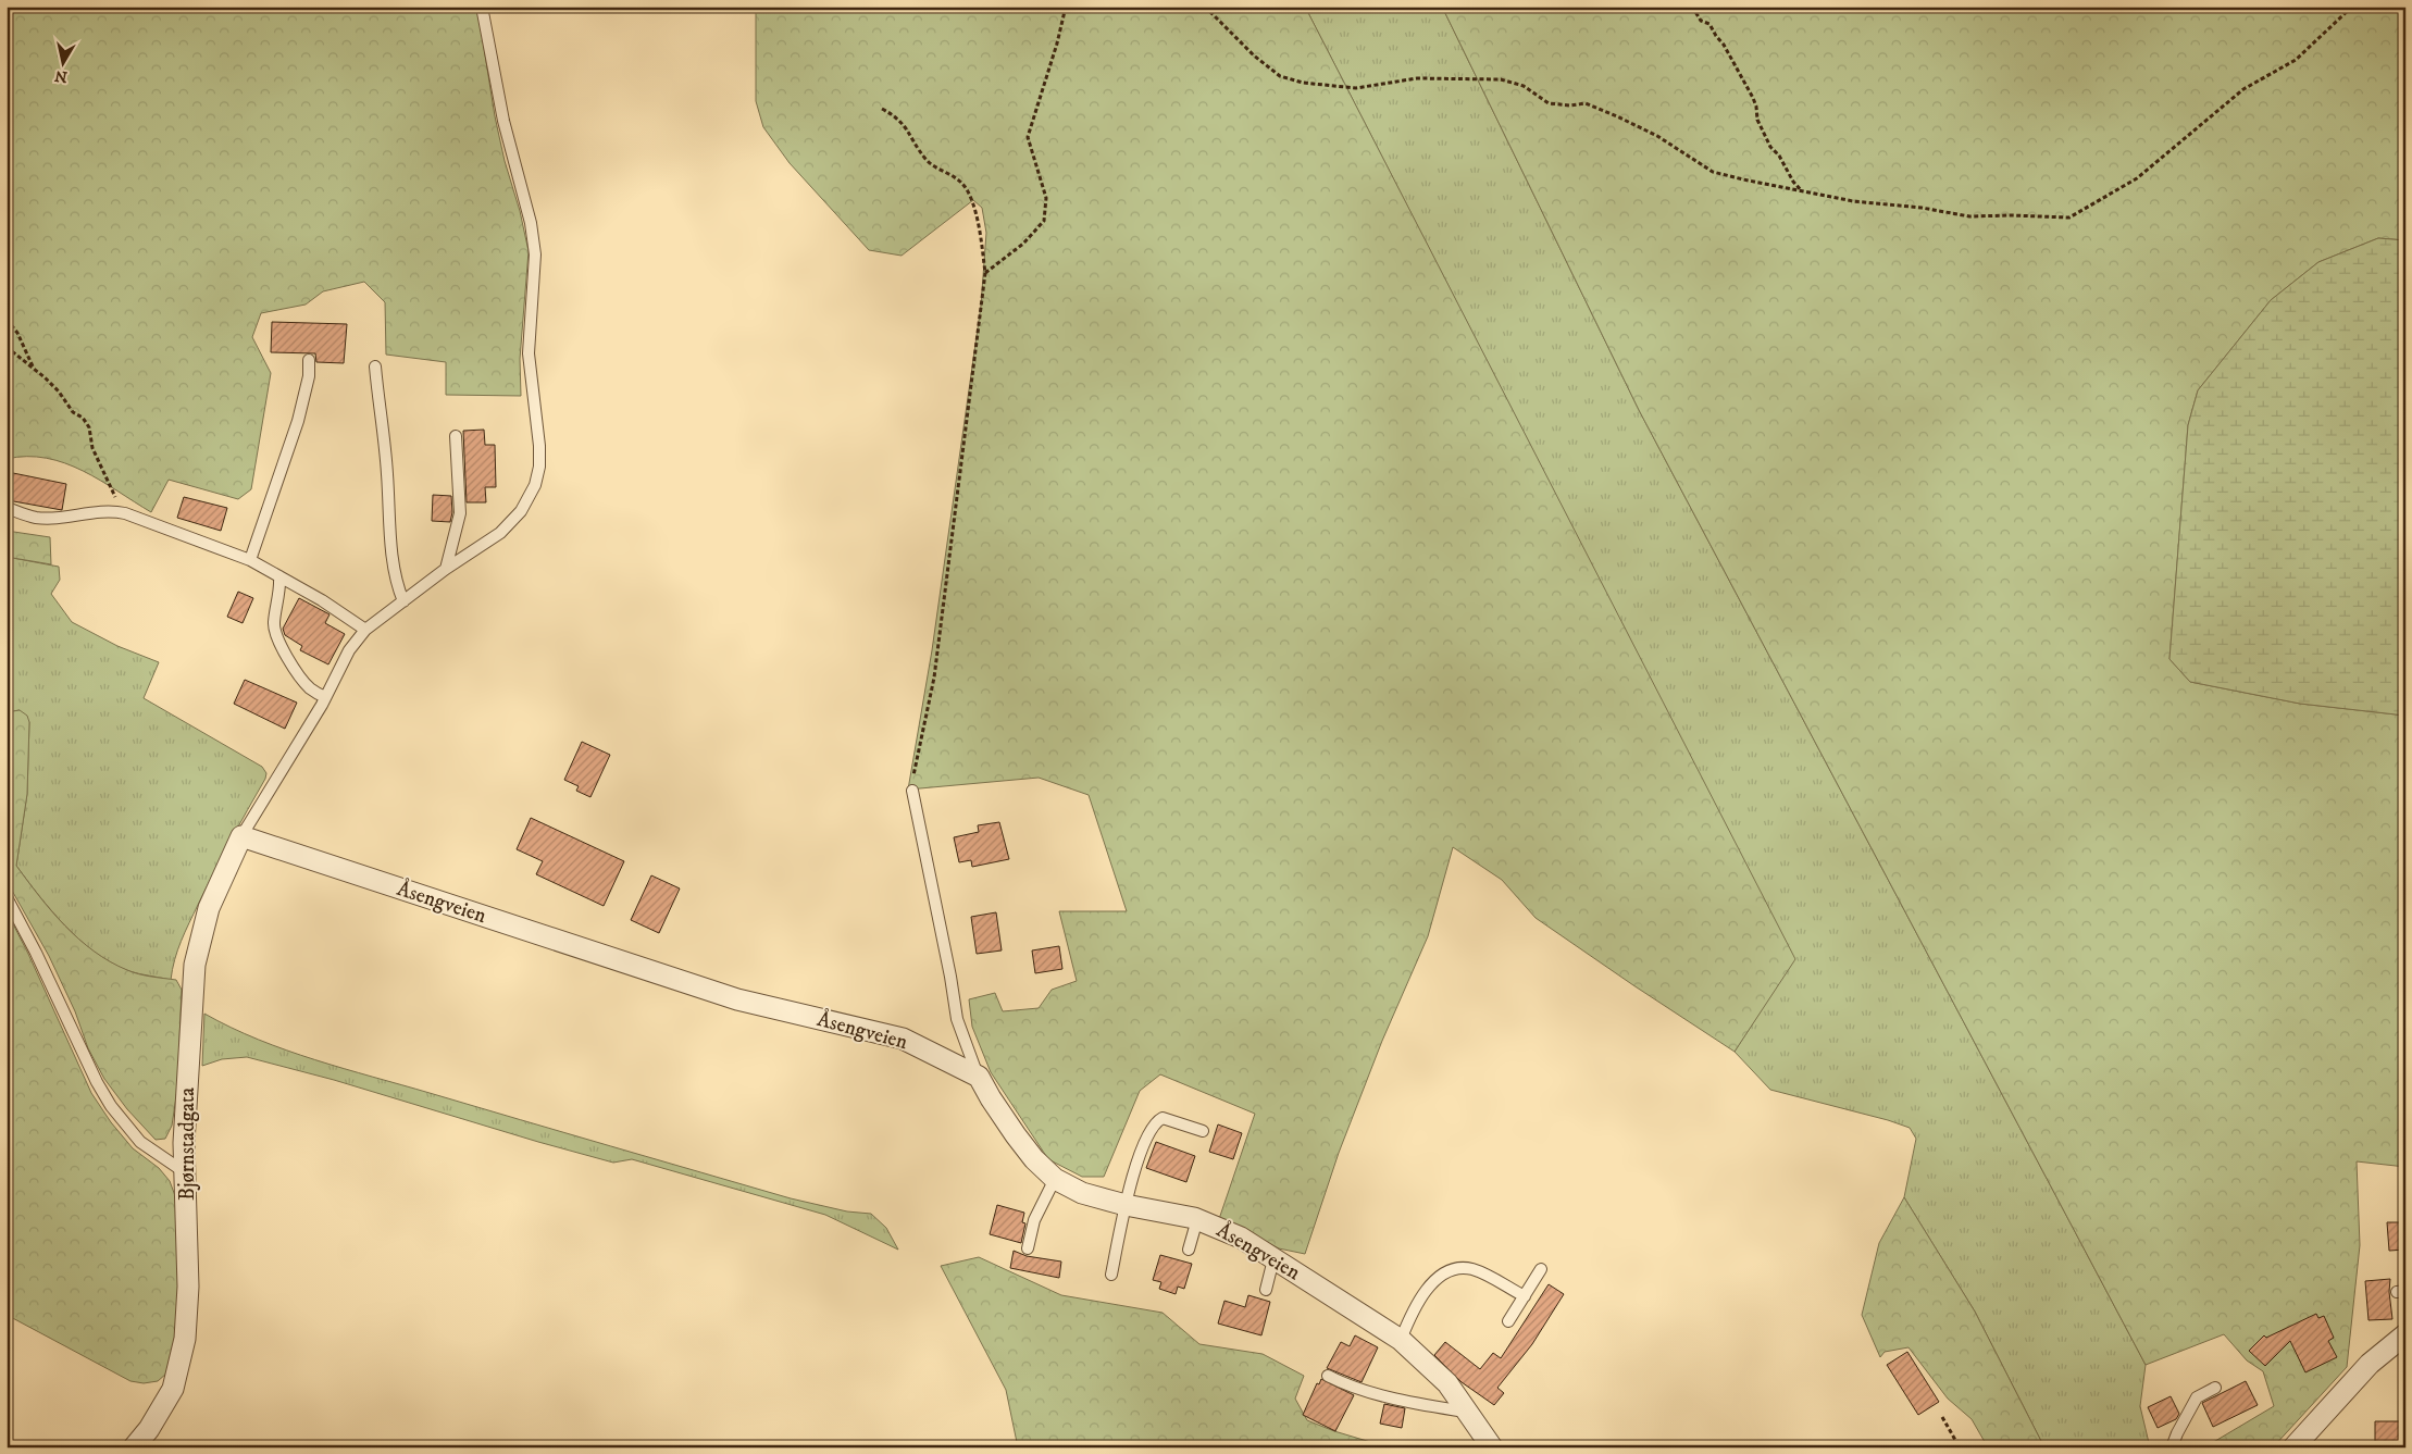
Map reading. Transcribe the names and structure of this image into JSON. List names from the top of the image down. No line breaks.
{"streets":{"street":["Åsengveien","Bjørnstadgata"]},"crossings":[["Åsengveien","Bjørnstadgata"]],"north":"bottom"}
